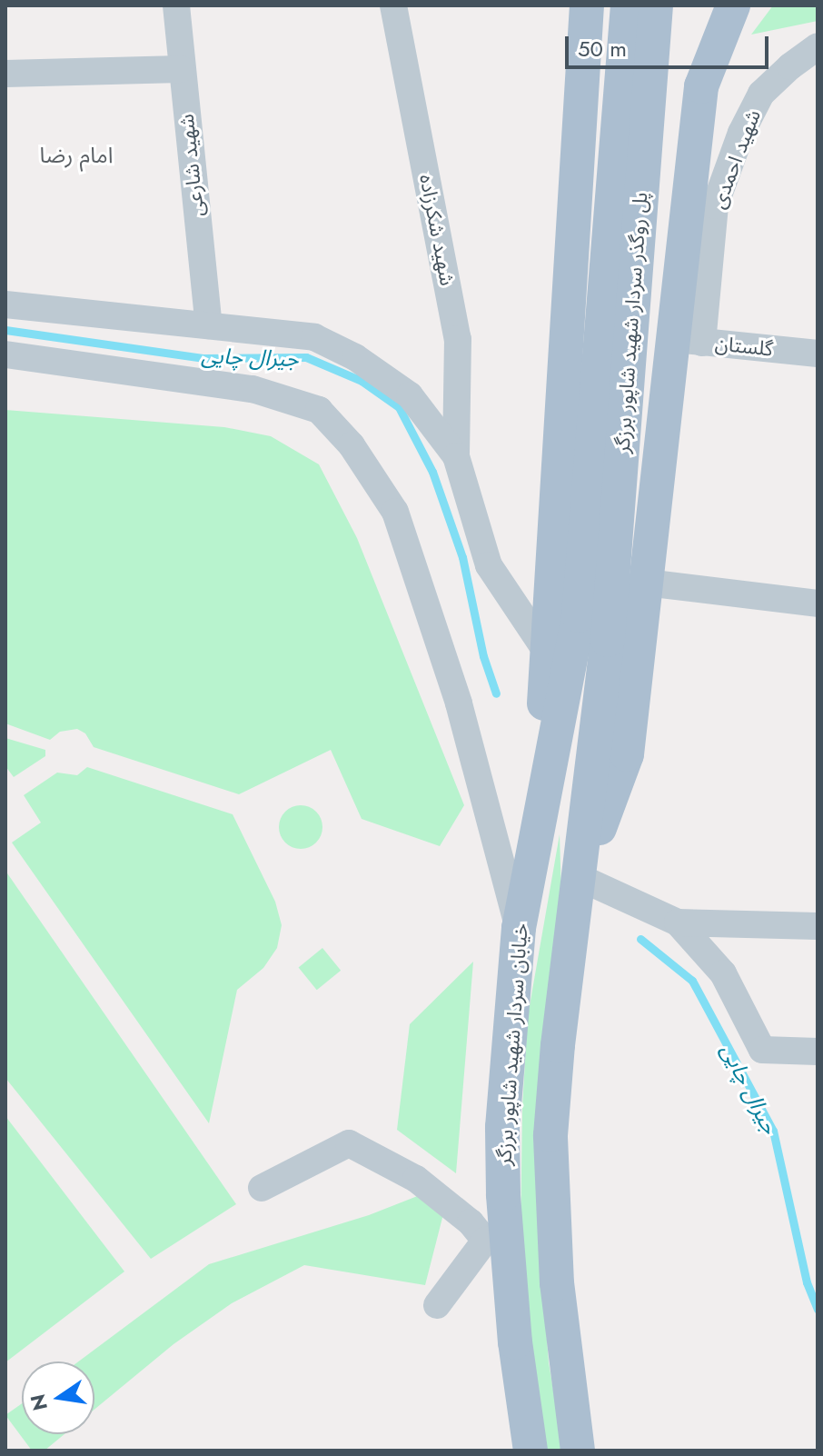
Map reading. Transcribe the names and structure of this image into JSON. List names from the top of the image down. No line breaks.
{"streets":{"main road":["پل روگذر سردار شهید شاپور برزگر","خیابان سردار شهید شاپور برزگر"],"street":["شهید احمدی","شهید شارعی","شهید شکرزاده","گلستان"]},"crossings":[["شهید احمدی","گلستان"],["پل روگذر سردار شهید شاپور برزگر","خیابان سردار شهید شاپور برزگر"]],"districts":["امام رضا"],"water":["جیرال چایی"],"scale_bar":"50 m","north":"left"}
